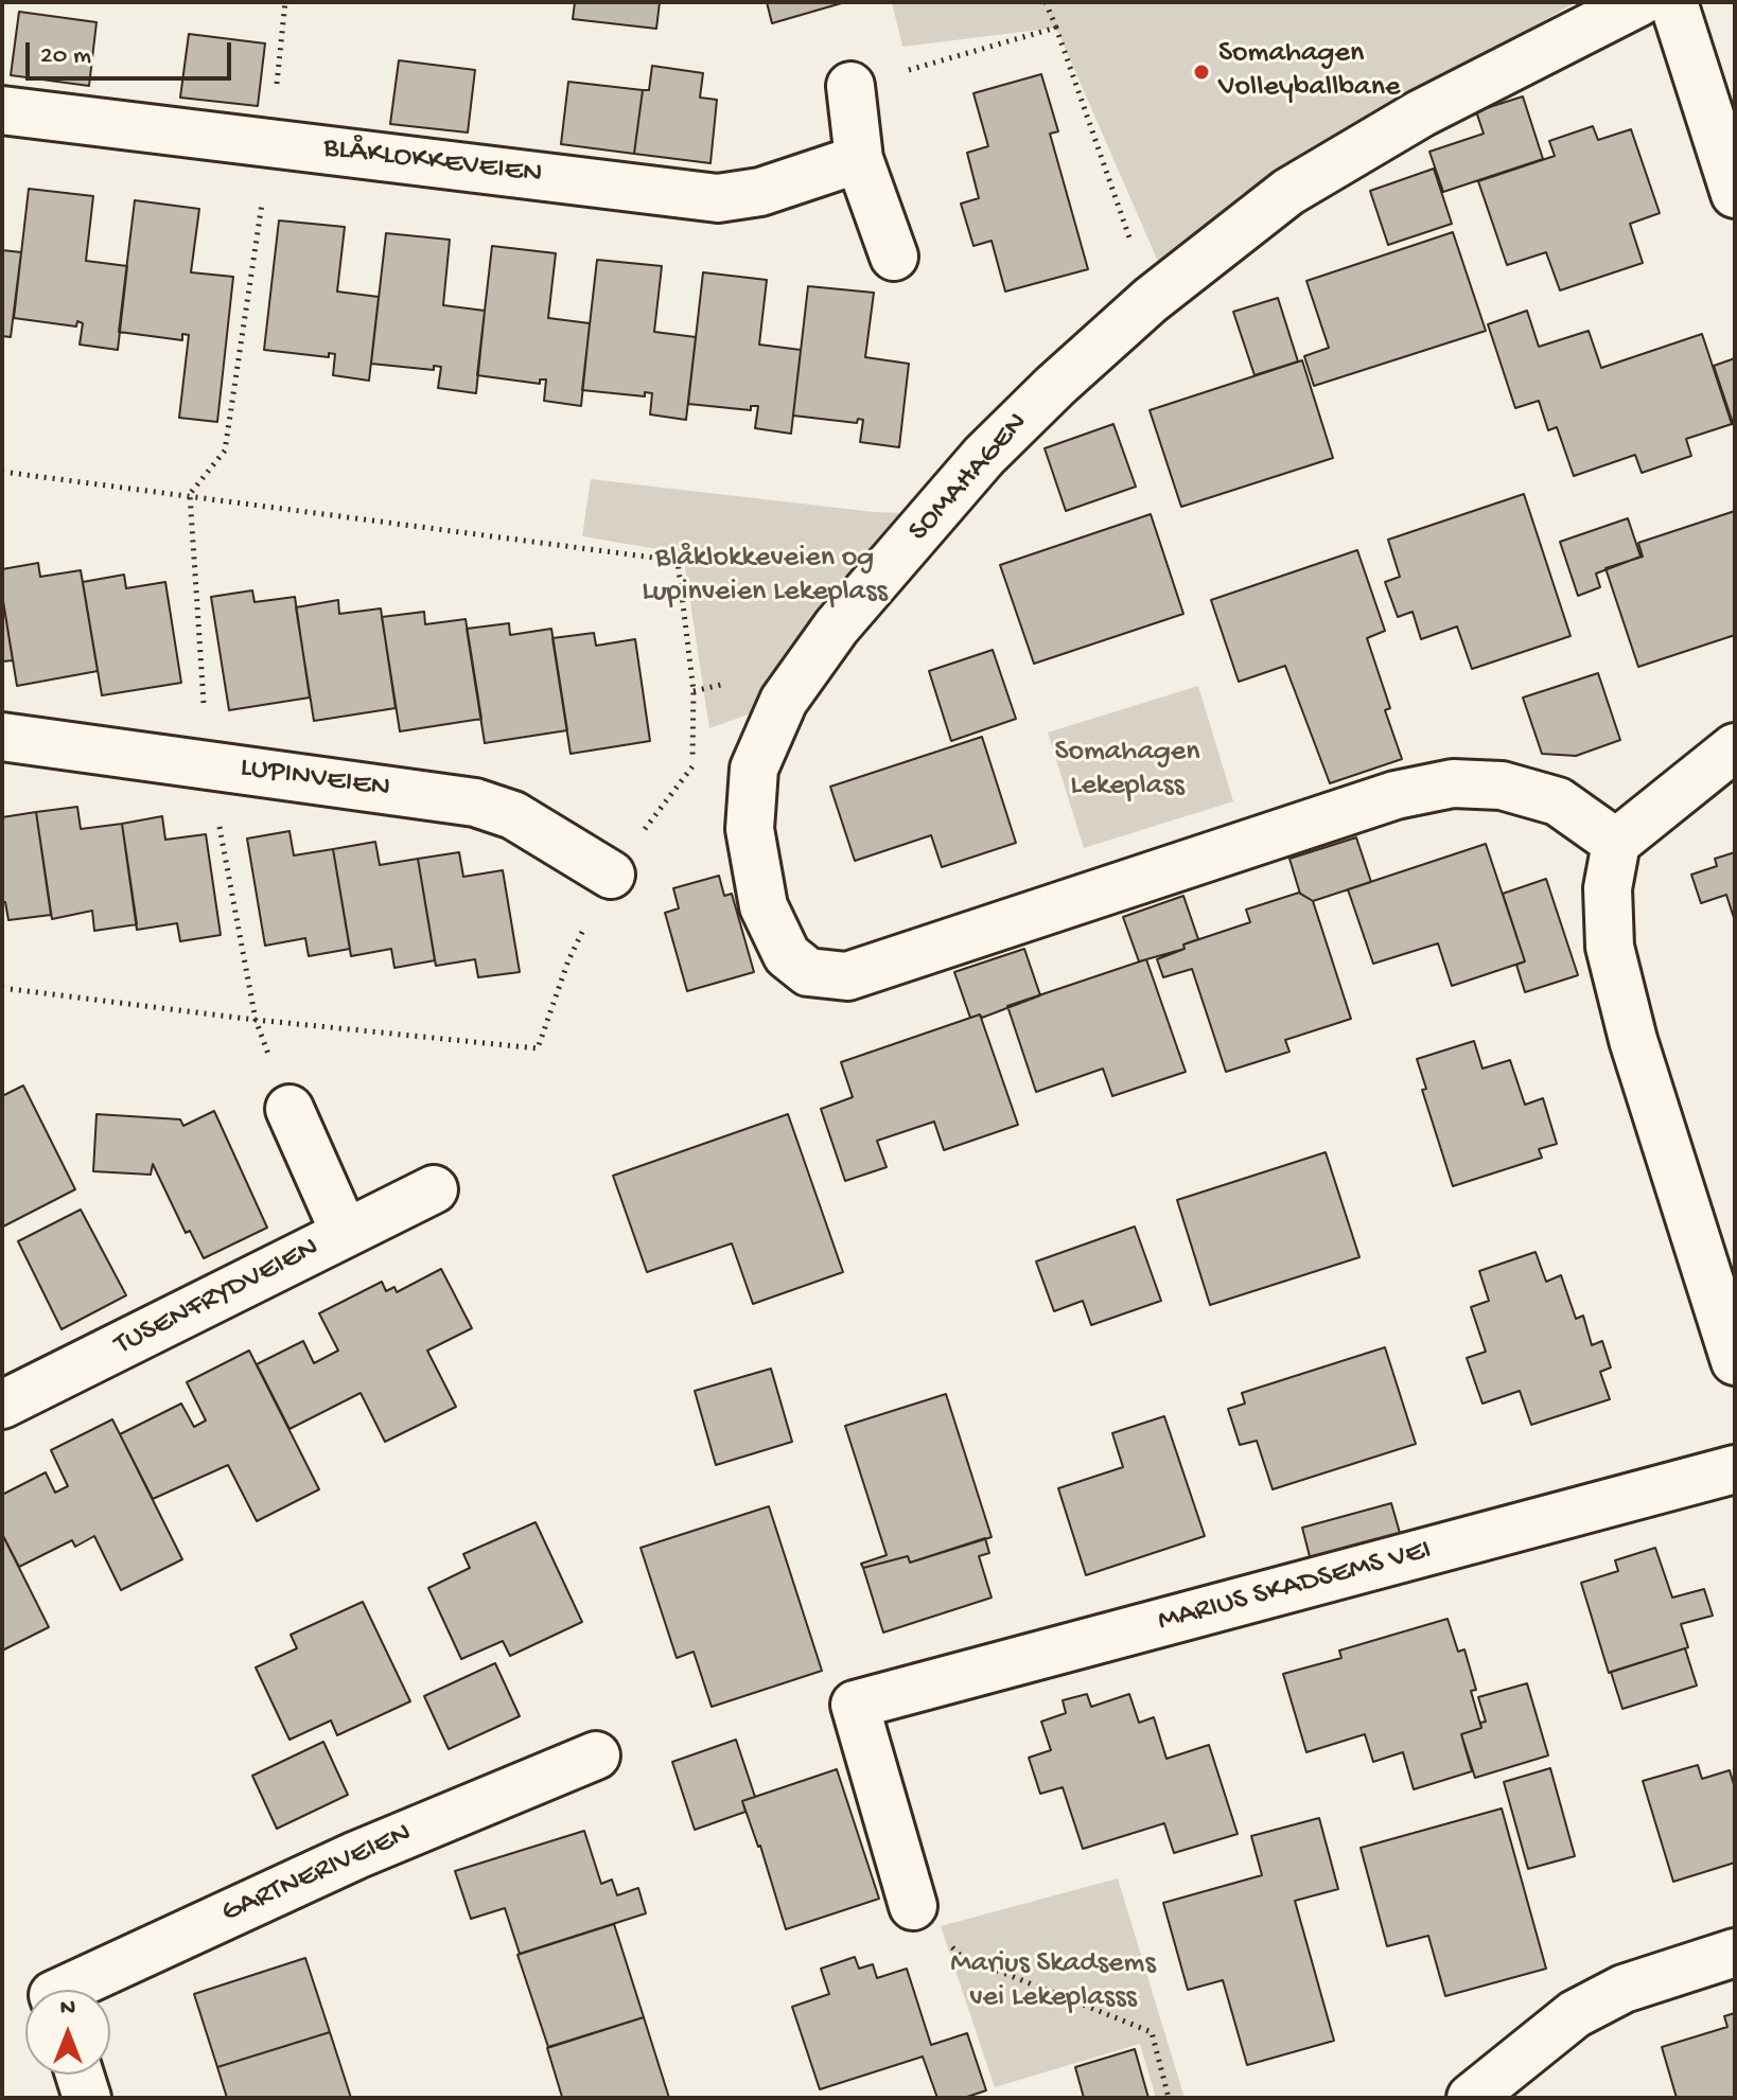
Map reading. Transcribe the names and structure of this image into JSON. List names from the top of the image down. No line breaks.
{"streets":{"street":["BLÅKLOKKEVEIEN","SOMAHAGEN","LUPINVEIEN","TUSENFRYDVEIEN","MARIUS SKADSEMS VEI","GARTNERIVEIEN"]},"parks":["Blåklokkeveien og Lupinveien Lekeplass","Somahagen Lekeplass","Marius Skadsems vei Lekeplasss"],"places":["Somahagen Volleyballbane"],"scale_bar":"20 m","north":"top"}
